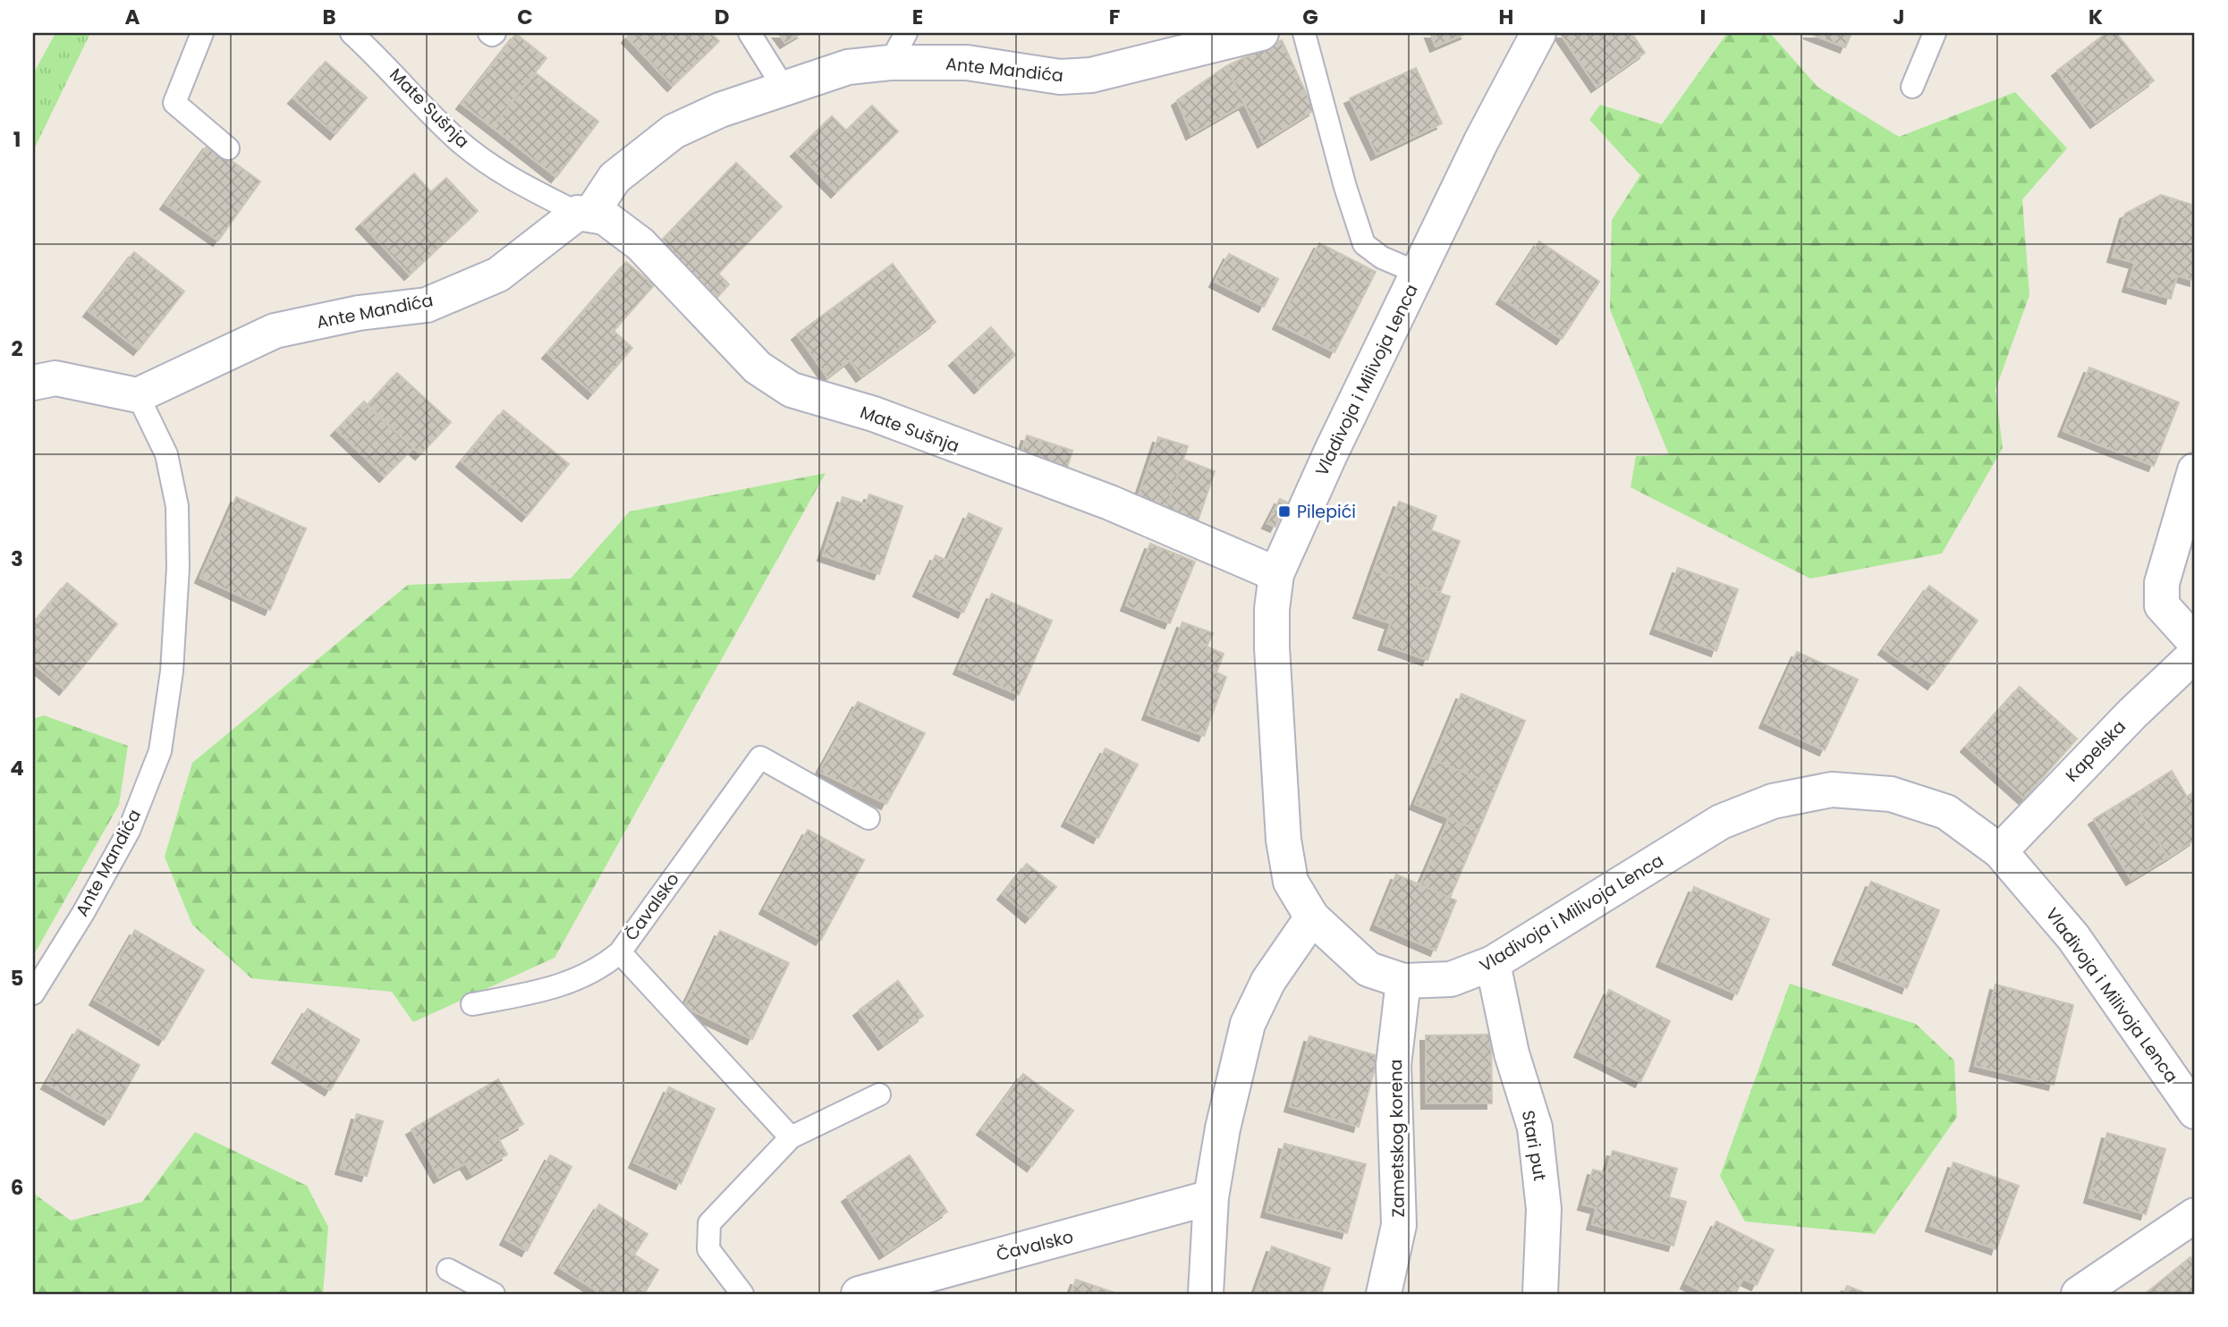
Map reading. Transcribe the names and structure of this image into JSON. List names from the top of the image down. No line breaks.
{"streets":{"street":["Ante Mandića","Mate Sušnja","Vladivoja i Milivoja Lenca","Kapelska","Čavalsko","Zametskog korena","Stari put"]},"crossings":[["Ante Mandića","Mate Sušnja"],["Mate Sušnja","Vladivoja i Milivoja Lenca"],["Vladivoja i Milivoja Lenca","Kapelska"],["Vladivoja i Milivoja Lenca","Zametskog korena"],["Vladivoja i Milivoja Lenca","Stari put"]],"places":{"transit":["Pilepići"]},"grid":{"columns":["A","B","C","D","E","F","G","H","I","J","K"],"rows":["1","2","3","4","5","6"]}}
